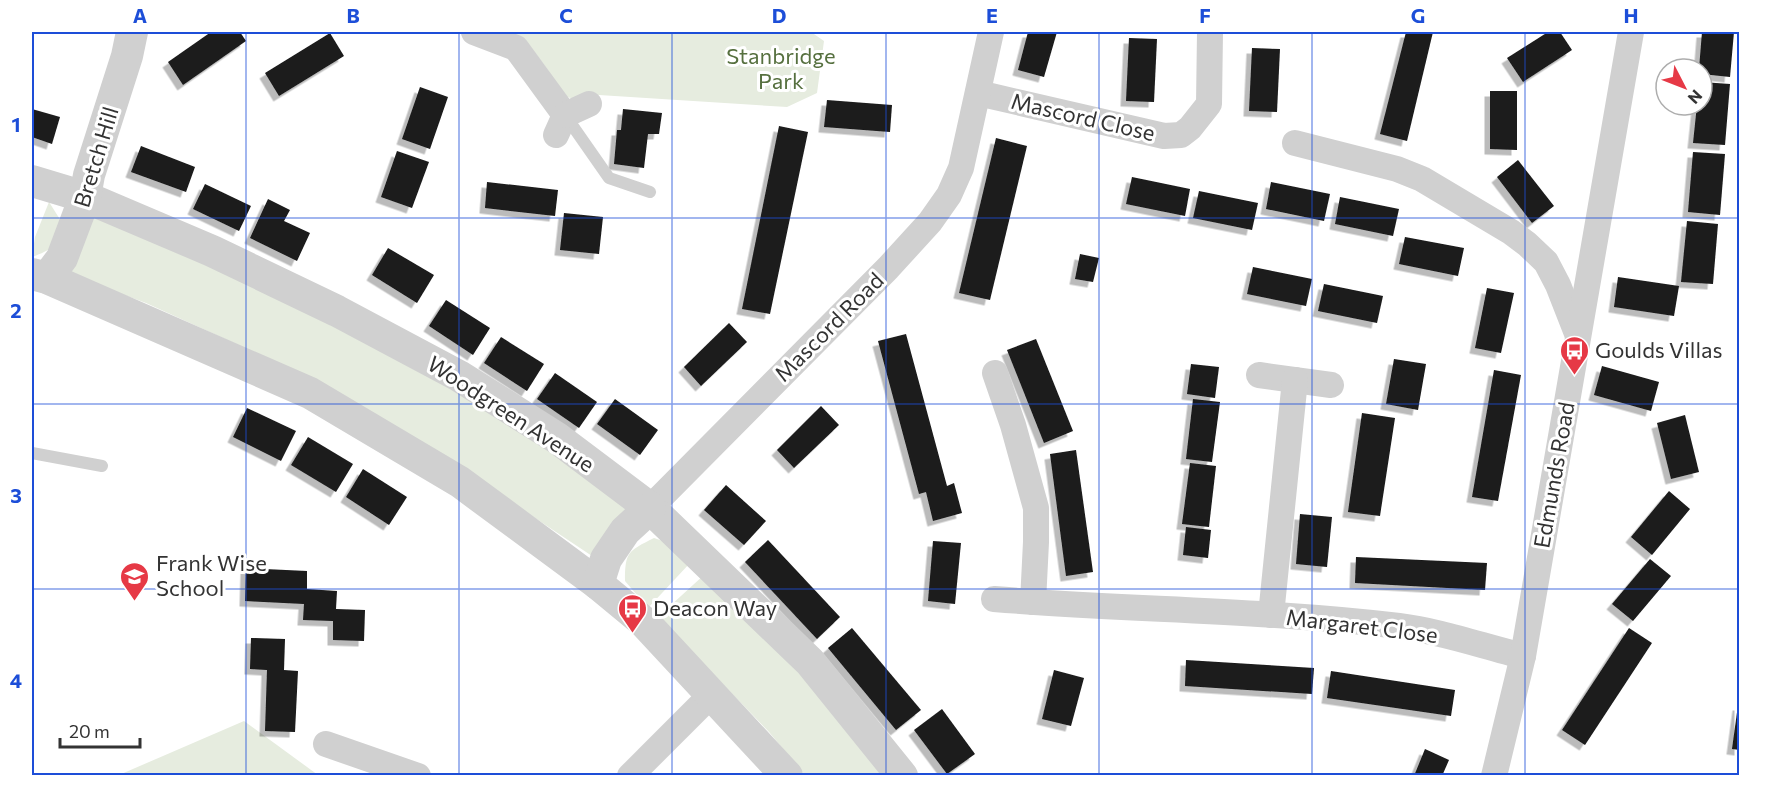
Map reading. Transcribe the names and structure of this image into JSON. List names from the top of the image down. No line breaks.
{"streets":{"street":["Mascord Close","Bretch Hill","Mascord Road","Woodgreen Avenue","Edmunds Road","Margaret Close"]},"crossings":[["Mascord Close","Mascord Road"],["Bretch Hill","Woodgreen Avenue"],["Mascord Road","Woodgreen Avenue"],["Edmunds Road","Margaret Close"]],"parks":["Stanbridge Park"],"places":{"bus stop":["Goulds Villas","Deacon Way"],"school or university":["Frank Wise School"]},"scale_bar":"20 m","north":"bottom right","grid":{"columns":["A","B","C","D","E","F","G","H"],"rows":["1","2","3","4"]}}
